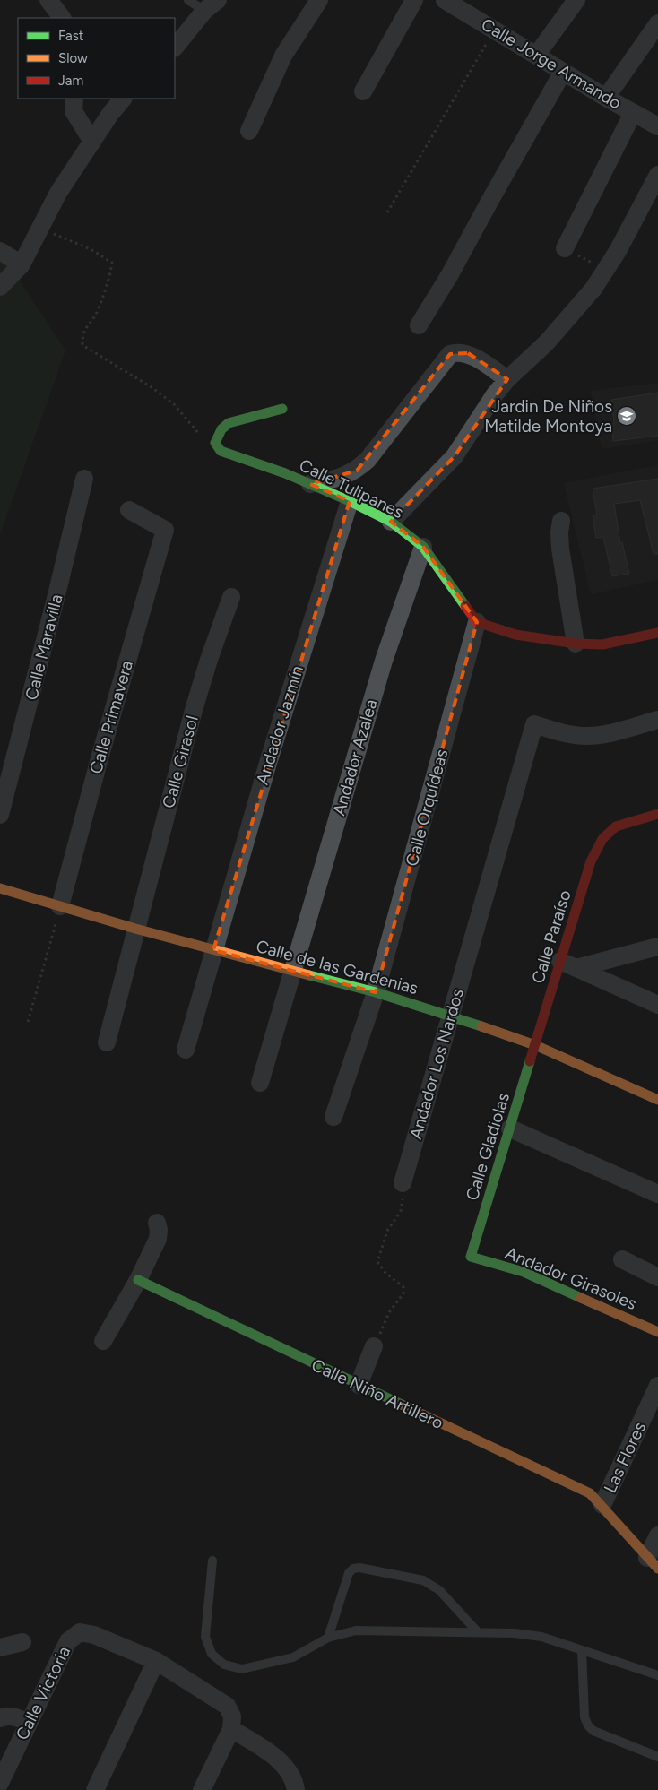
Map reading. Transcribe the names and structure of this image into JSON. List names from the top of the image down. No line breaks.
{"streets":{"street":["Calle Jorge Armando","Calle Tulipanes","Calle Maravilla","Calle Primavera","Andador Jazmín","Andador Azalea","Calle Girasol","Calle Orquídeas","Calle Paraíso","Calle de las Gardenias","Andador Los Nardos","Calle Gladiolas","Andador Girasoles","Calle Niño Artillero","Las Flores","Calle Victoria"]},"crossings":[["Calle Tulipanes","Andador Jazmín"],["Calle Tulipanes","Andador Azalea"],["Calle Tulipanes","Calle Orquídeas"],["Calle Primavera","Calle de las Gardenias"],["Andador Jazmín","Calle de las Gardenias"],["Andador Azalea","Calle de las Gardenias"],["Calle Girasol","Calle de las Gardenias"],["Calle Orquídeas","Calle de las Gardenias"],["Calle Paraíso","Calle de las Gardenias"],["Calle Paraíso","Calle Gladiolas"],["Calle de las Gardenias","Andador Los Nardos"],["Calle de las Gardenias","Calle Gladiolas"],["Calle Gladiolas","Andador Girasoles"],["Calle Niño Artillero","Las Flores"]],"places":{"school or university":["Jardin De Niños Matilde Montoya"]},"legend":["Fast","Slow","Jam"]}
